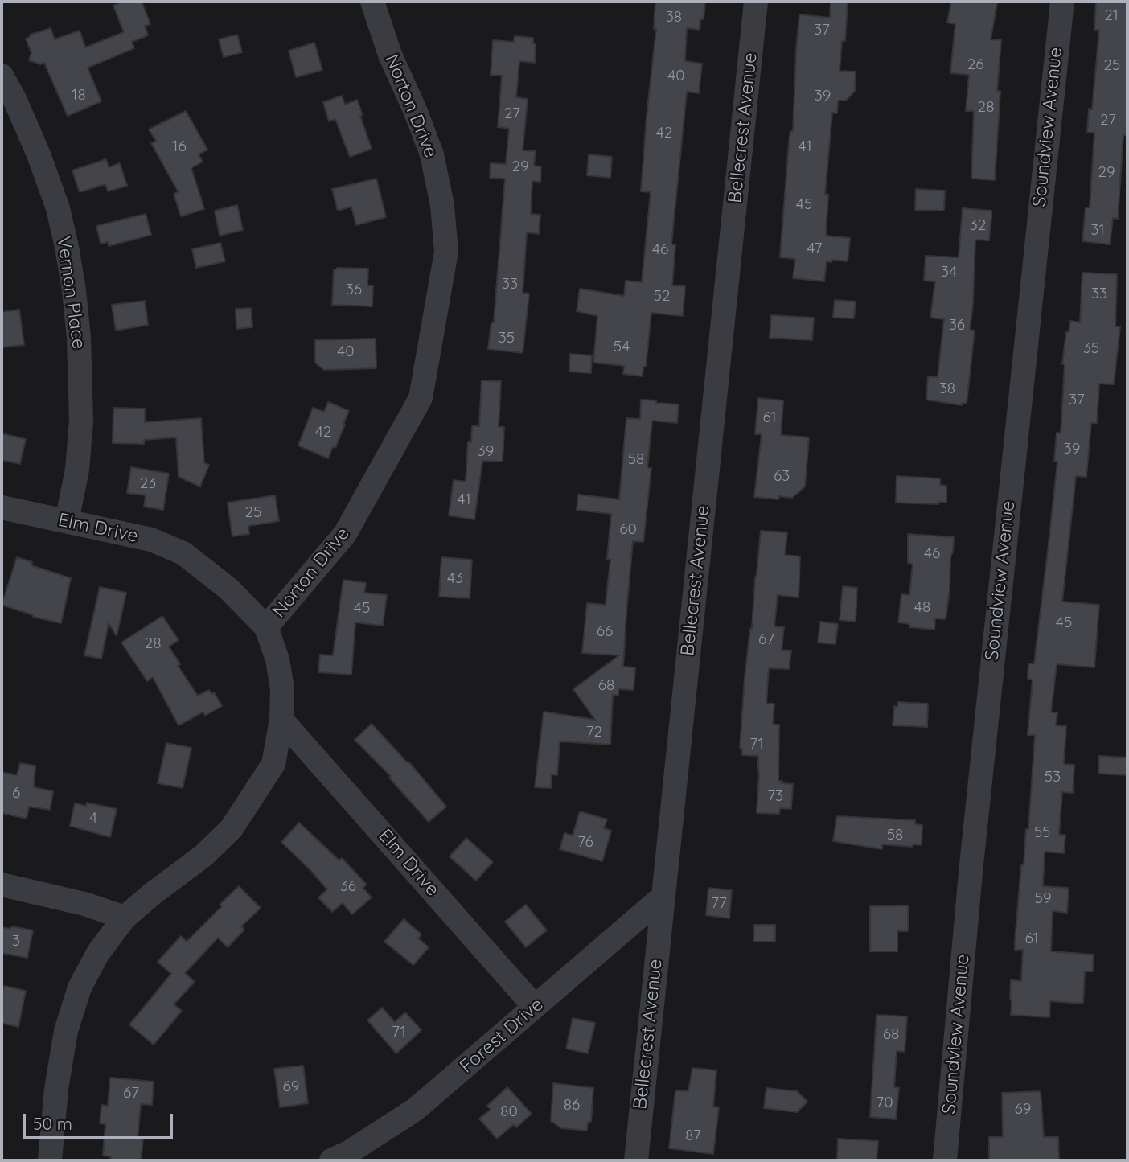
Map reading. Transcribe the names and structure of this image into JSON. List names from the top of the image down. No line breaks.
{"streets":{"street":["Norton Drive","Soundview Avenue","Bellecrest Avenue","Vernon Place","Elm Drive","Forest Drive"]},"crossings":[["Norton Drive","Elm Drive"],["Bellecrest Avenue","Forest Drive"],["Vernon Place","Elm Drive"],["Elm Drive","Forest Drive"]],"house_numbers":["21","38","37","26","25","40","18","39","28","27","27","42","16","41","29","29","45","32","31","47","46","34","33","36","33","52","36","35","54","35","40","38","37","61","42","39","39","58","63","23","41","25","60","46","43","48","45","45","66","67","28","68","72","71","53","6","73","4","55","58","76","36","59","77","61","3","71","68","69","67","70","86","69","80","87"],"scale_bar":"50 m"}
